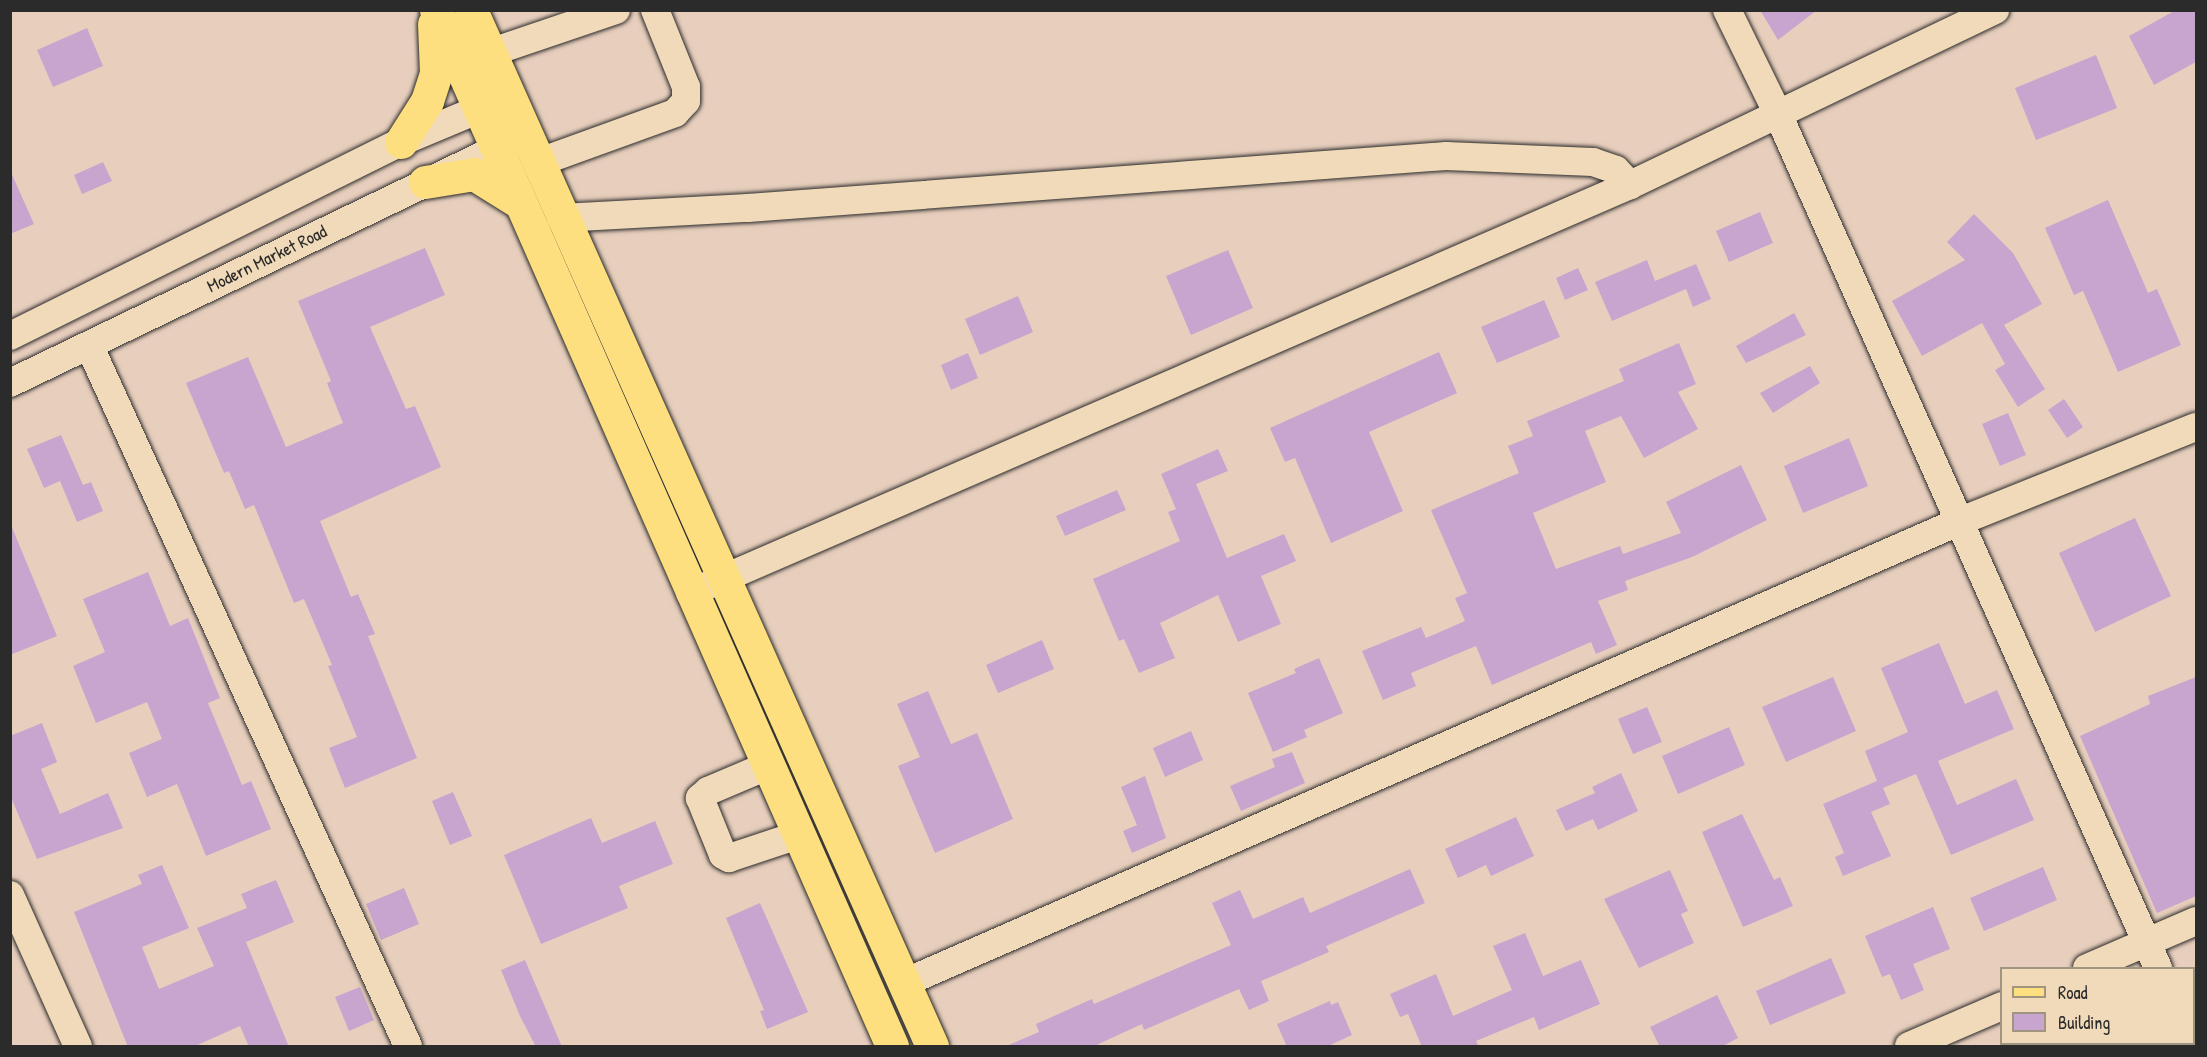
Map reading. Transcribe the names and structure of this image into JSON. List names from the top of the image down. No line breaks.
{"streets":{"street":["Modern Market Road"]},"legend":["Road","Building"]}
